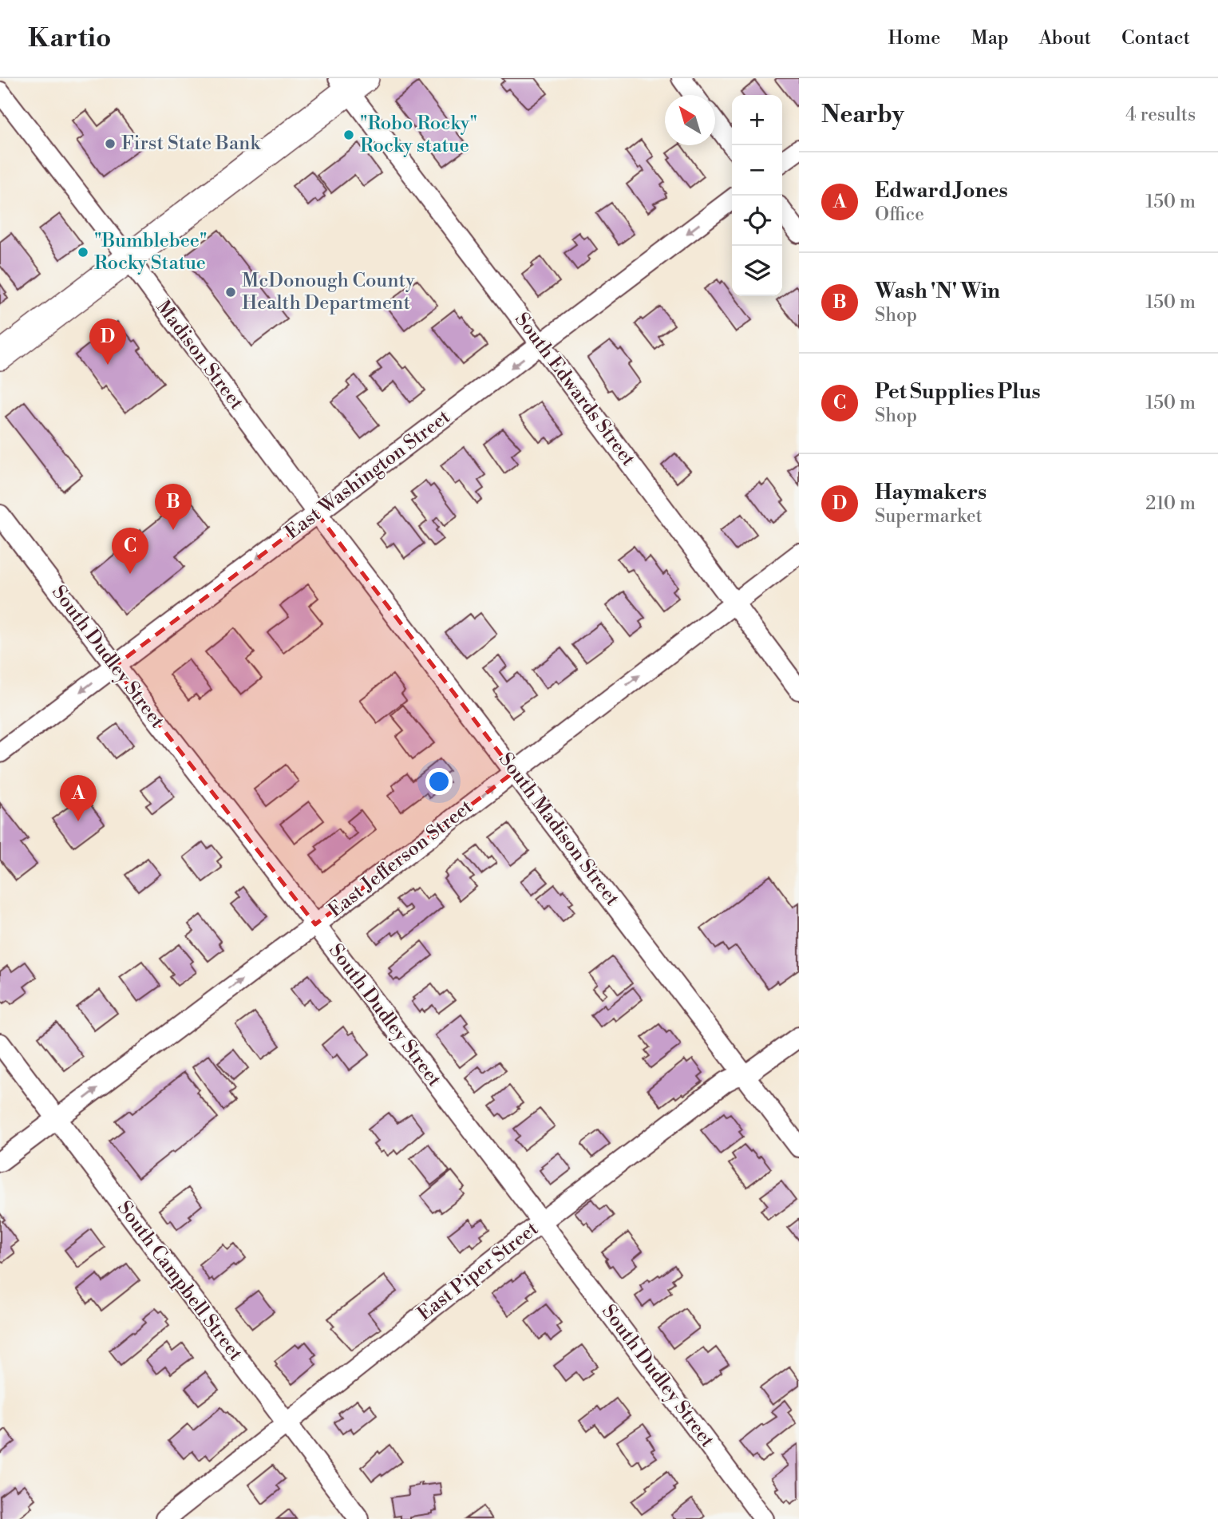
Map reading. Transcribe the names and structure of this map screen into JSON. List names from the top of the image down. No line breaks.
{"streets":{"street":["Madison Street","South Edwards Street","East Washington Street","South Dudley Street","South Madison Street","East Jefferson Street","East Piper Street","South Campbell Street"]},"crossings":[["Madison Street","East Washington Street"],["Madison Street","South Madison Street"],["South Edwards Street","East Washington Street"],["South Edwards Street","East Jefferson Street"],["East Washington Street","South Dudley Street"],["East Washington Street","South Madison Street"],["South Dudley Street","East Jefferson Street"],["South Dudley Street","East Piper Street"],["South Madison Street","East Jefferson Street"],["South Madison Street","East Piper Street"],["East Jefferson Street","South Campbell Street"],["East Piper Street","South Campbell Street"]],"one_way":["East Washington Street","East Jefferson Street"],"places":["\"Robo Rocky\" Rocky statue","First State Bank","\"Bumblebee\" Rocky Statue","McDonough County Health Department"],"north":"top left","page":{"header":"Kartio","nav":["Home","Map","About","Contact"],"heading":["Nearby","4 results"],"map_buttons":["+","−"],"list":[{"mark":"A","name":"Edward Jones","note":"Office","value":"150 m"},{"mark":"B","name":"Wash 'N' Win","note":"Shop","value":"150 m"},{"mark":"C","name":"Pet Supplies Plus","note":"Shop","value":"150 m"},{"mark":"D","name":"Haymakers","note":"Supermarket","value":"210 m"}],"pins":["D","B","C","A"]}}
